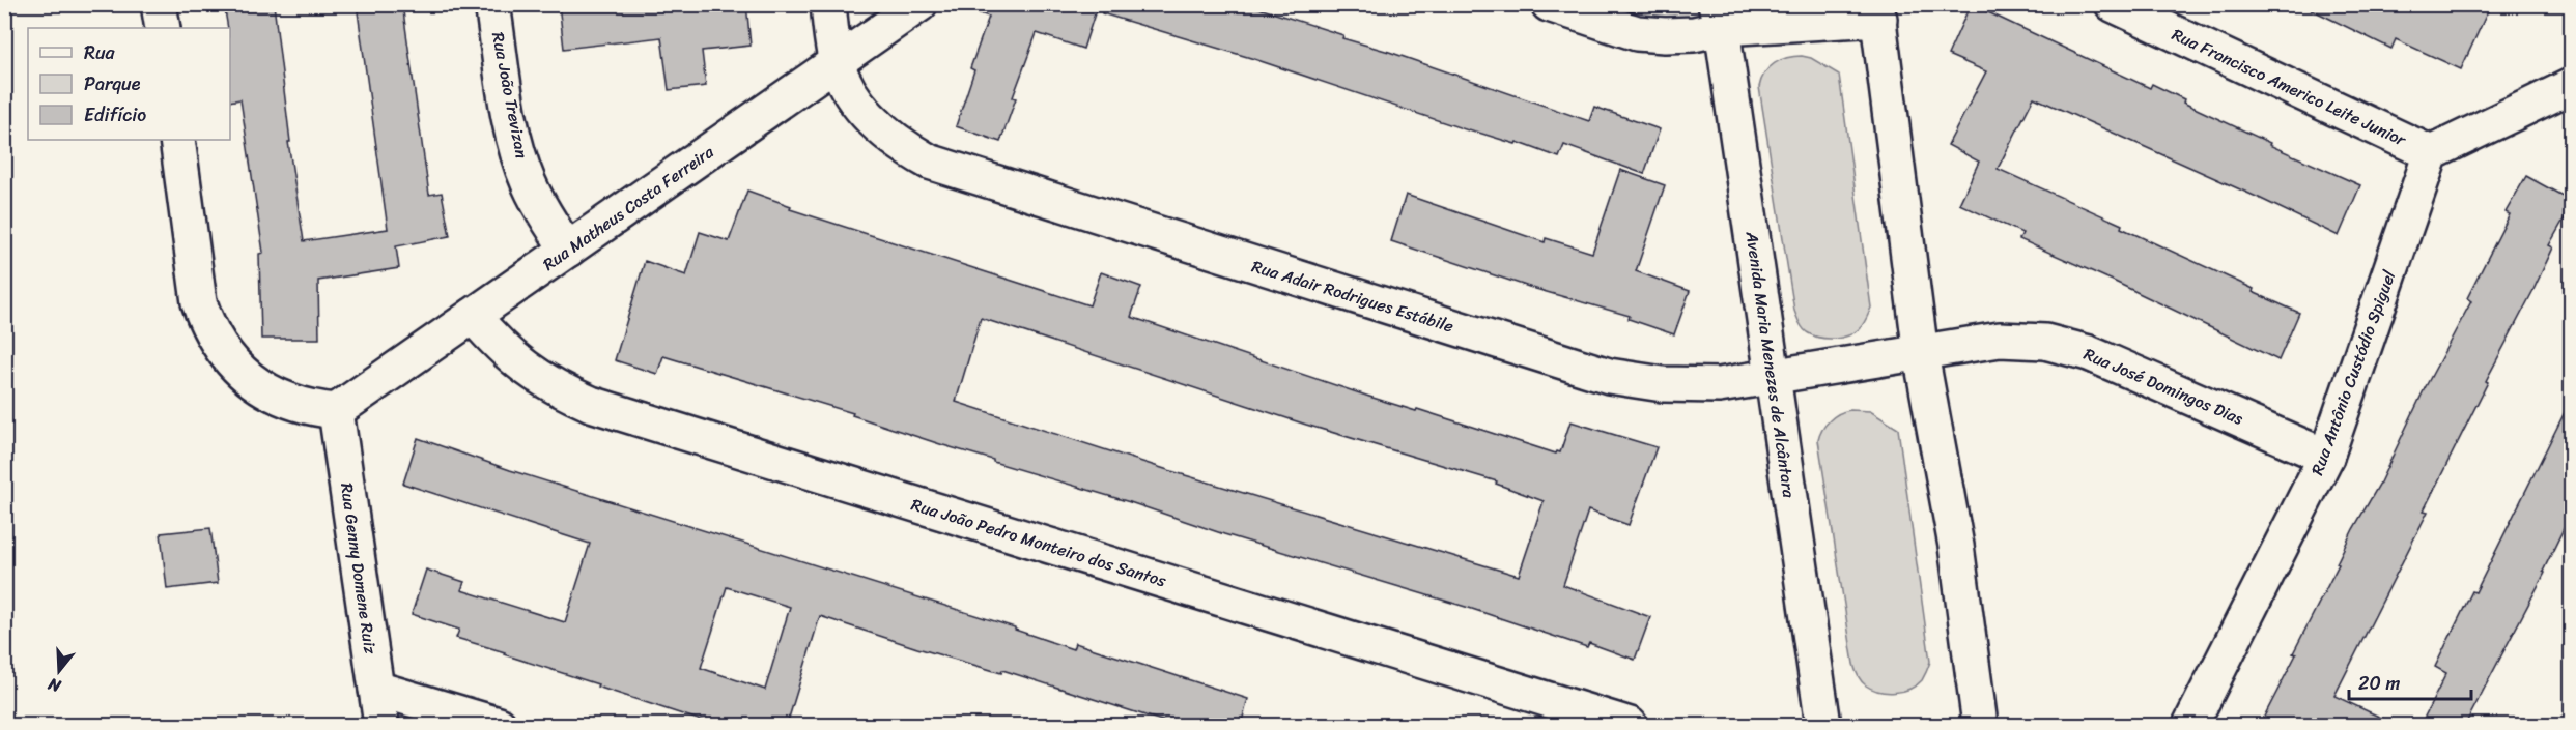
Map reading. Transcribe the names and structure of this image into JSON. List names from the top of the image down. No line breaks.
{"streets":{"street":["Rua Francisco Americo Leite Junior","Rua João Trevizan","Rua Matheus Costa Ferreira","Rua Adair Rodrigues Estábile","Avenida Maria Menezes de Alcântara","Rua Antônio Custódio Spiguel","Rua José Domingos Dias","Rua João Pedro Monteiro dos Santos","Rua Genny Domene Ruiz"]},"crossings":[["Rua Francisco Americo Leite Junior","Rua Antônio Custódio Spiguel"],["Rua João Trevizan","Rua Matheus Costa Ferreira"],["Rua Matheus Costa Ferreira","Rua Adair Rodrigues Estábile"],["Rua Matheus Costa Ferreira","Rua João Pedro Monteiro dos Santos"],["Rua Matheus Costa Ferreira","Rua Genny Domene Ruiz"],["Rua Adair Rodrigues Estábile","Avenida Maria Menezes de Alcântara"],["Rua Adair Rodrigues Estábile","Rua José Domingos Dias"],["Rua Antônio Custódio Spiguel","Rua José Domingos Dias"]],"legend":["Rua","Parque","Edifício"],"scale_bar":"20 m","north":"bottom"}
